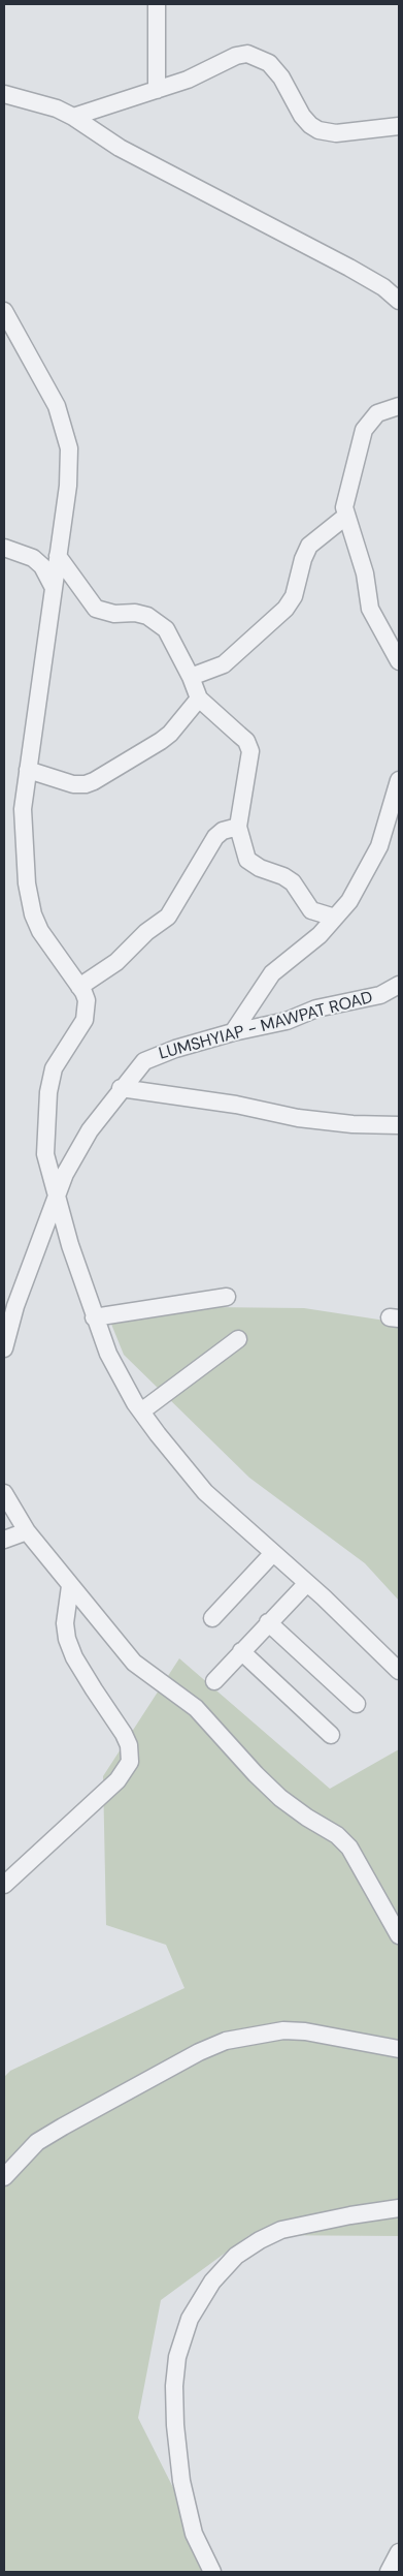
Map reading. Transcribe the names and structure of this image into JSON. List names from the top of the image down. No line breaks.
{"streets":{"street":["LUMSHYIAP - MAWPAT ROAD"]}}
